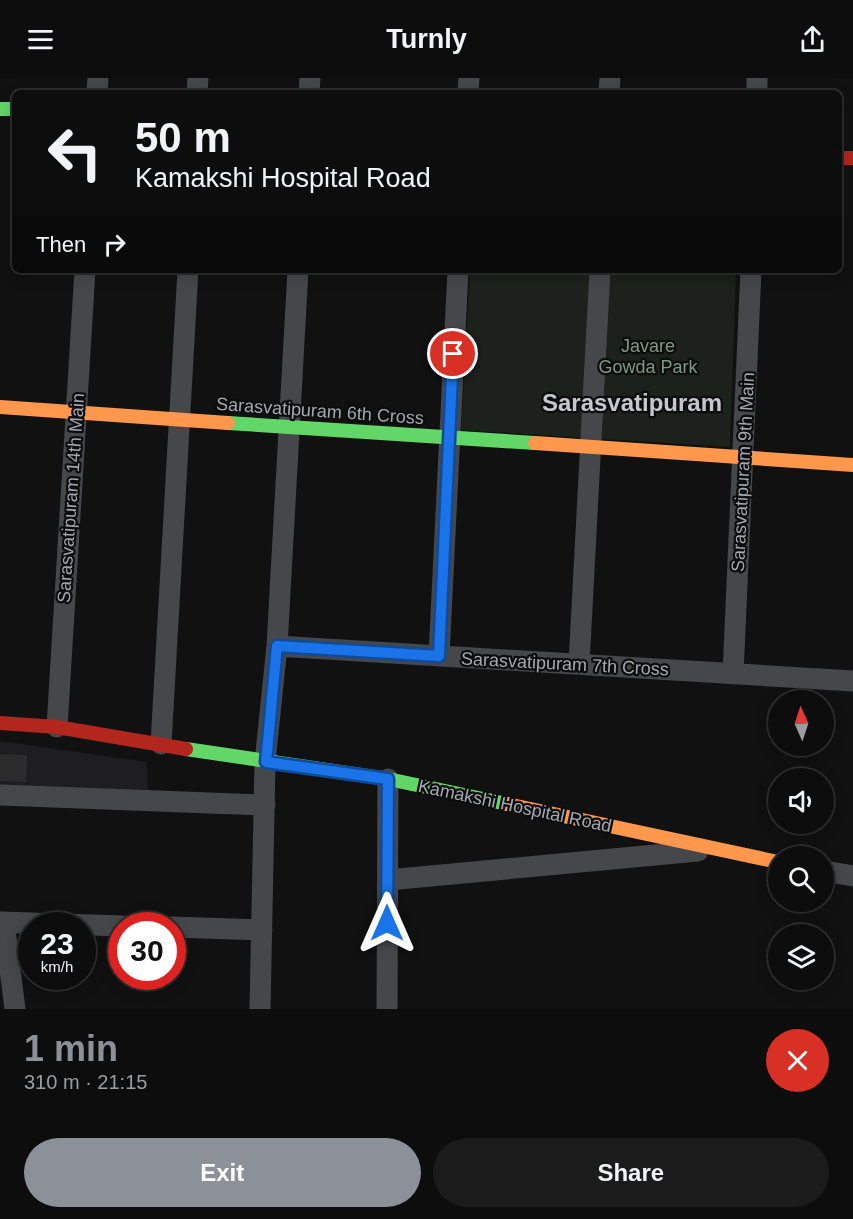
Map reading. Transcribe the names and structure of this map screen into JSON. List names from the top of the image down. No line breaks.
{"streets":{"street":["Sarasvatipuram 6th Cross","Sarasvatipuram 9th Main","Sarasvatipuram 14th Main","Sarasvatipuram 7th Cross","Kamakshi Hospital Road"]},"crossings":[["Sarasvatipuram 6th Cross","Sarasvatipuram 9th Main"],["Sarasvatipuram 6th Cross","Sarasvatipuram 14th Main"],["Sarasvatipuram 9th Main","Sarasvatipuram 7th Cross"],["Sarasvatipuram 14th Main","Kamakshi Hospital Road"]],"districts":["Sarasvatipuram"],"parks":["Javare Gowda Park"],"north":"top","page":{"header":"Turnly","turn":["50 m","Kamakshi Hospital Road"],"then":"Then","speed":"23 km/h","limit":"30","heading":["1 min","310 m · 21:15"],"buttons":["Exit","Share"]}}
